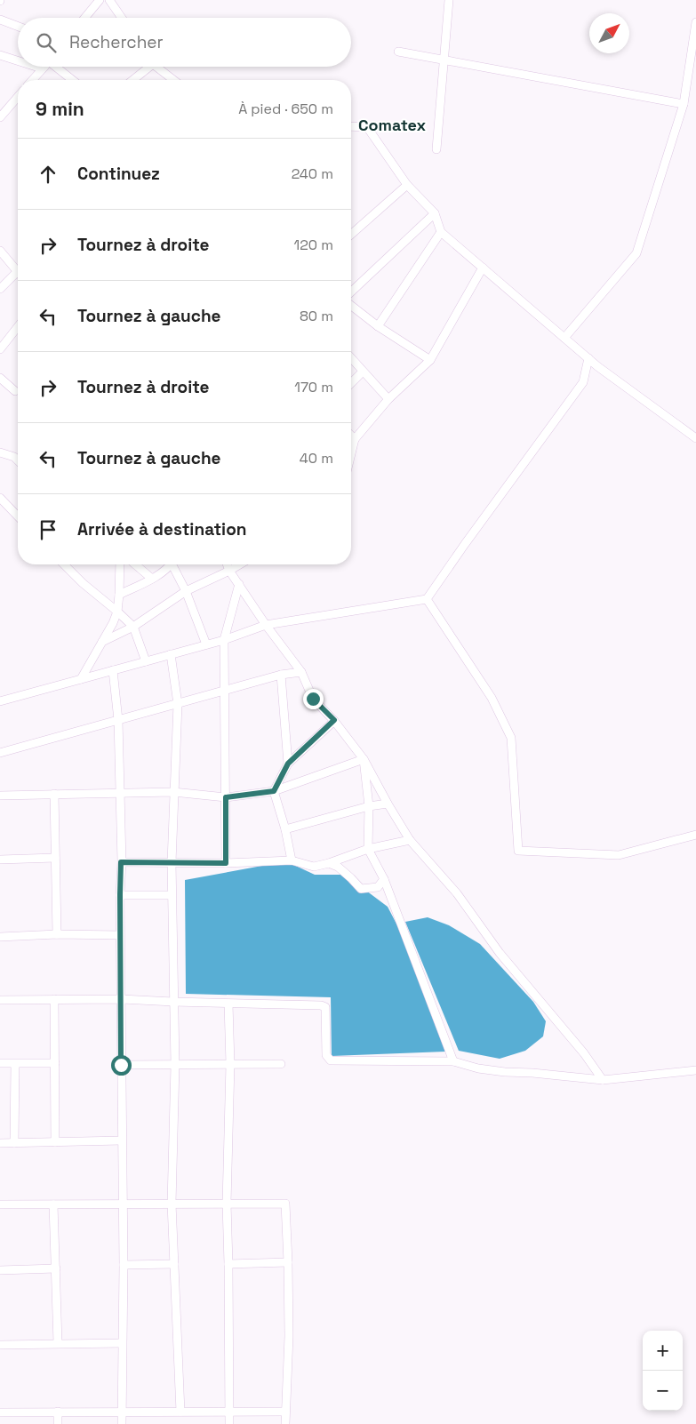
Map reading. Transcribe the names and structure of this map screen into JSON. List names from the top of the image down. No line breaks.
{"districts":["Comatex"],"north":"top right","page":{"search":"Rechercher","heading":["9 min","À pied · 650 m"],"list":[["Continuez","240 m"],["Tournez à droite","120 m"],["Tournez à gauche","80 m"],["Tournez à droite","170 m"],["Tournez à gauche","40 m"],"Arrivée à destination"],"map_buttons":["+","−"]}}
